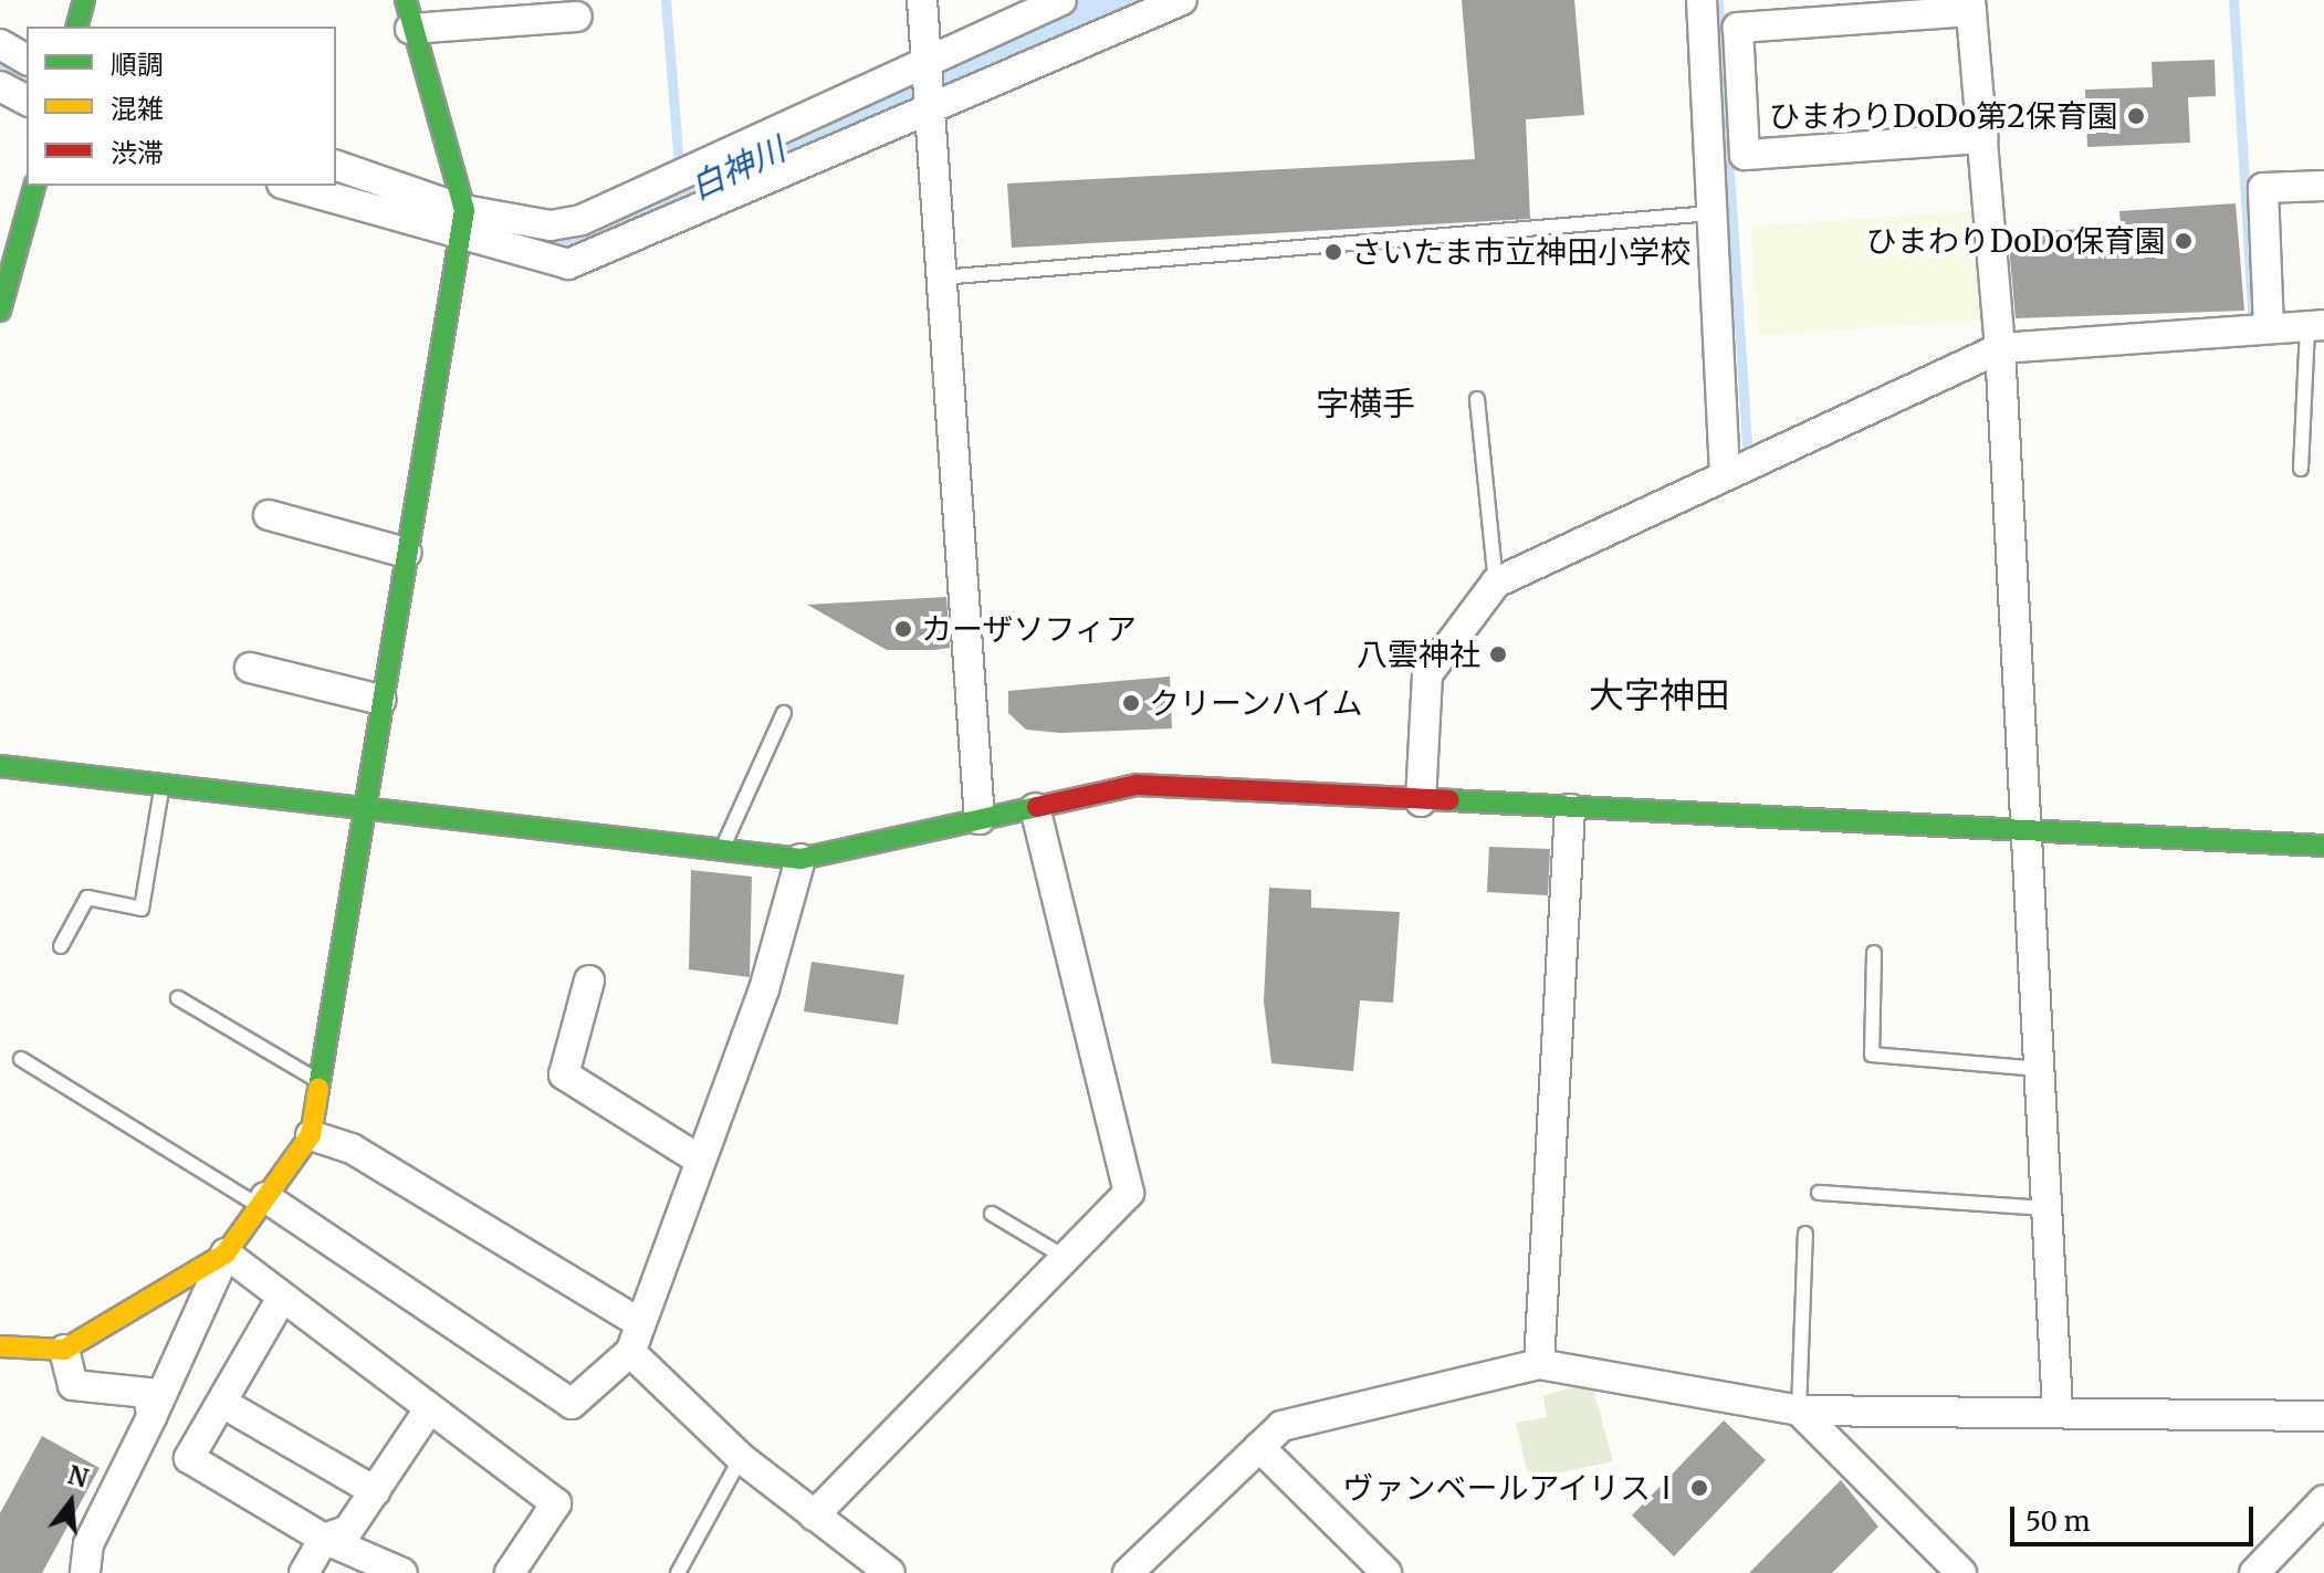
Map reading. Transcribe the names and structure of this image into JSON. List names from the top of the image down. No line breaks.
{"districts":["字横手","大字神田"],"water":["白神川"],"places":["ひまわりDoDo第2保育園","ひまわりDoDo保育園","さいたま市立神田小学校","カーザソフィア","八雲神社","クリーンハイム","ヴァンベールアイリスⅠ"],"legend":["順調","混雑","渋滞"],"scale_bar":"50 m","north":"top"}
